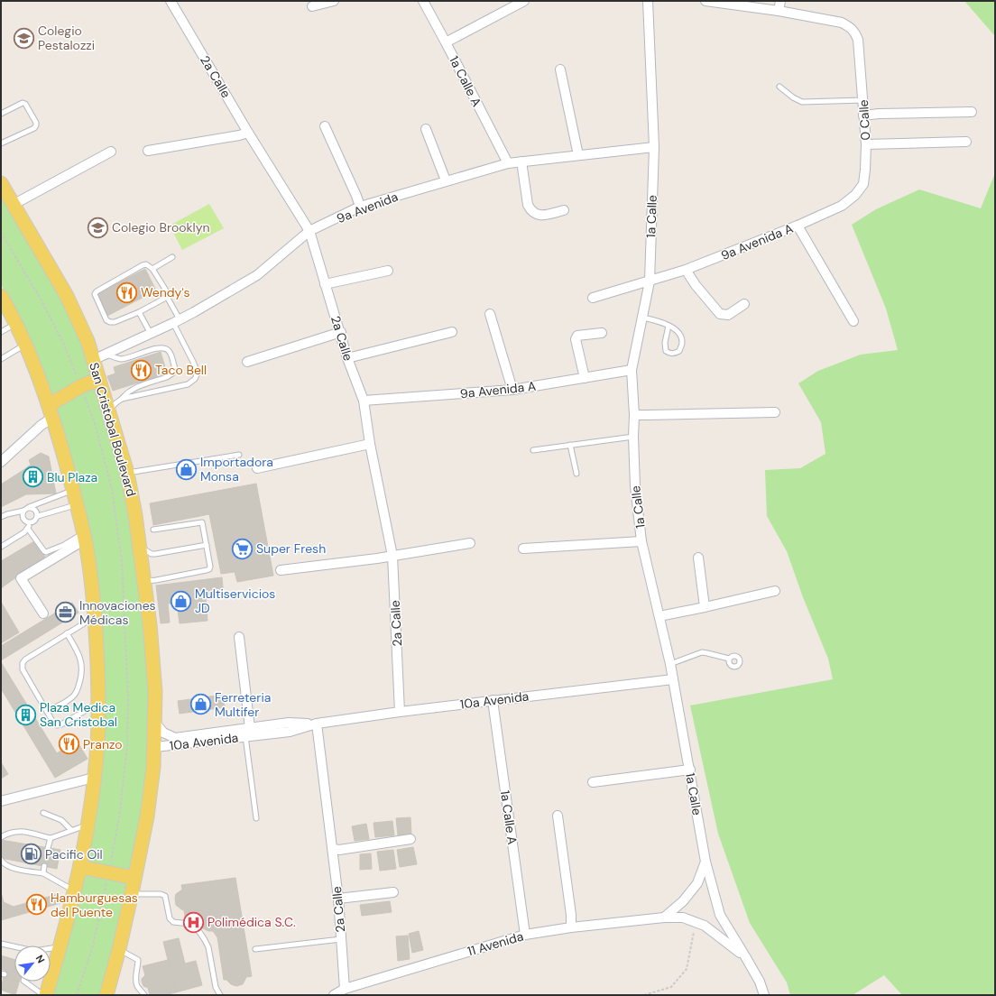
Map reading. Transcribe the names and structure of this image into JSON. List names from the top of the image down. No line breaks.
{"streets":{"main road":["San Cristobal Boulevard"],"street":["2a Calle","1a Calle A","0 Calle","9a Avenida","1a Calle","9a Avenida A","10a Avenida","11 Avenida"]},"crossings":[["2a Calle","9a Avenida"],["2a Calle","9a Avenida A"],["2a Calle","10a Avenida"],["2a Calle","11 Avenida"],["1a Calle A","9a Avenida"],["1a Calle A","10a Avenida"],["1a Calle A","11 Avenida"],["0 Calle","9a Avenida A"],["9a Avenida","1a Calle"],["9a Avenida","San Cristobal Boulevard"],["1a Calle","9a Avenida A"],["1a Calle","10a Avenida"],["1a Calle","11 Avenida"],["San Cristobal Boulevard","10a Avenida"]],"places":{"school or university":["Colegio Pestalozzi","Colegio Brooklyn"],"restaurant":["Wendy's","Taco Bell","Pranzo","Hamburguesas del Puente"],"shop":["Importadora Monsa","Multiservicios JD","Ferreteria Multifer"],"building":["Blu Plaza","Plaza Medica San Cristobal"],"supermarket":["Super Fresh"],"office":["Innovaciones Médicas"],"fuel station":["Pacific Oil"],"hospital":["Polimédica S.C."]},"north":"top right"}
